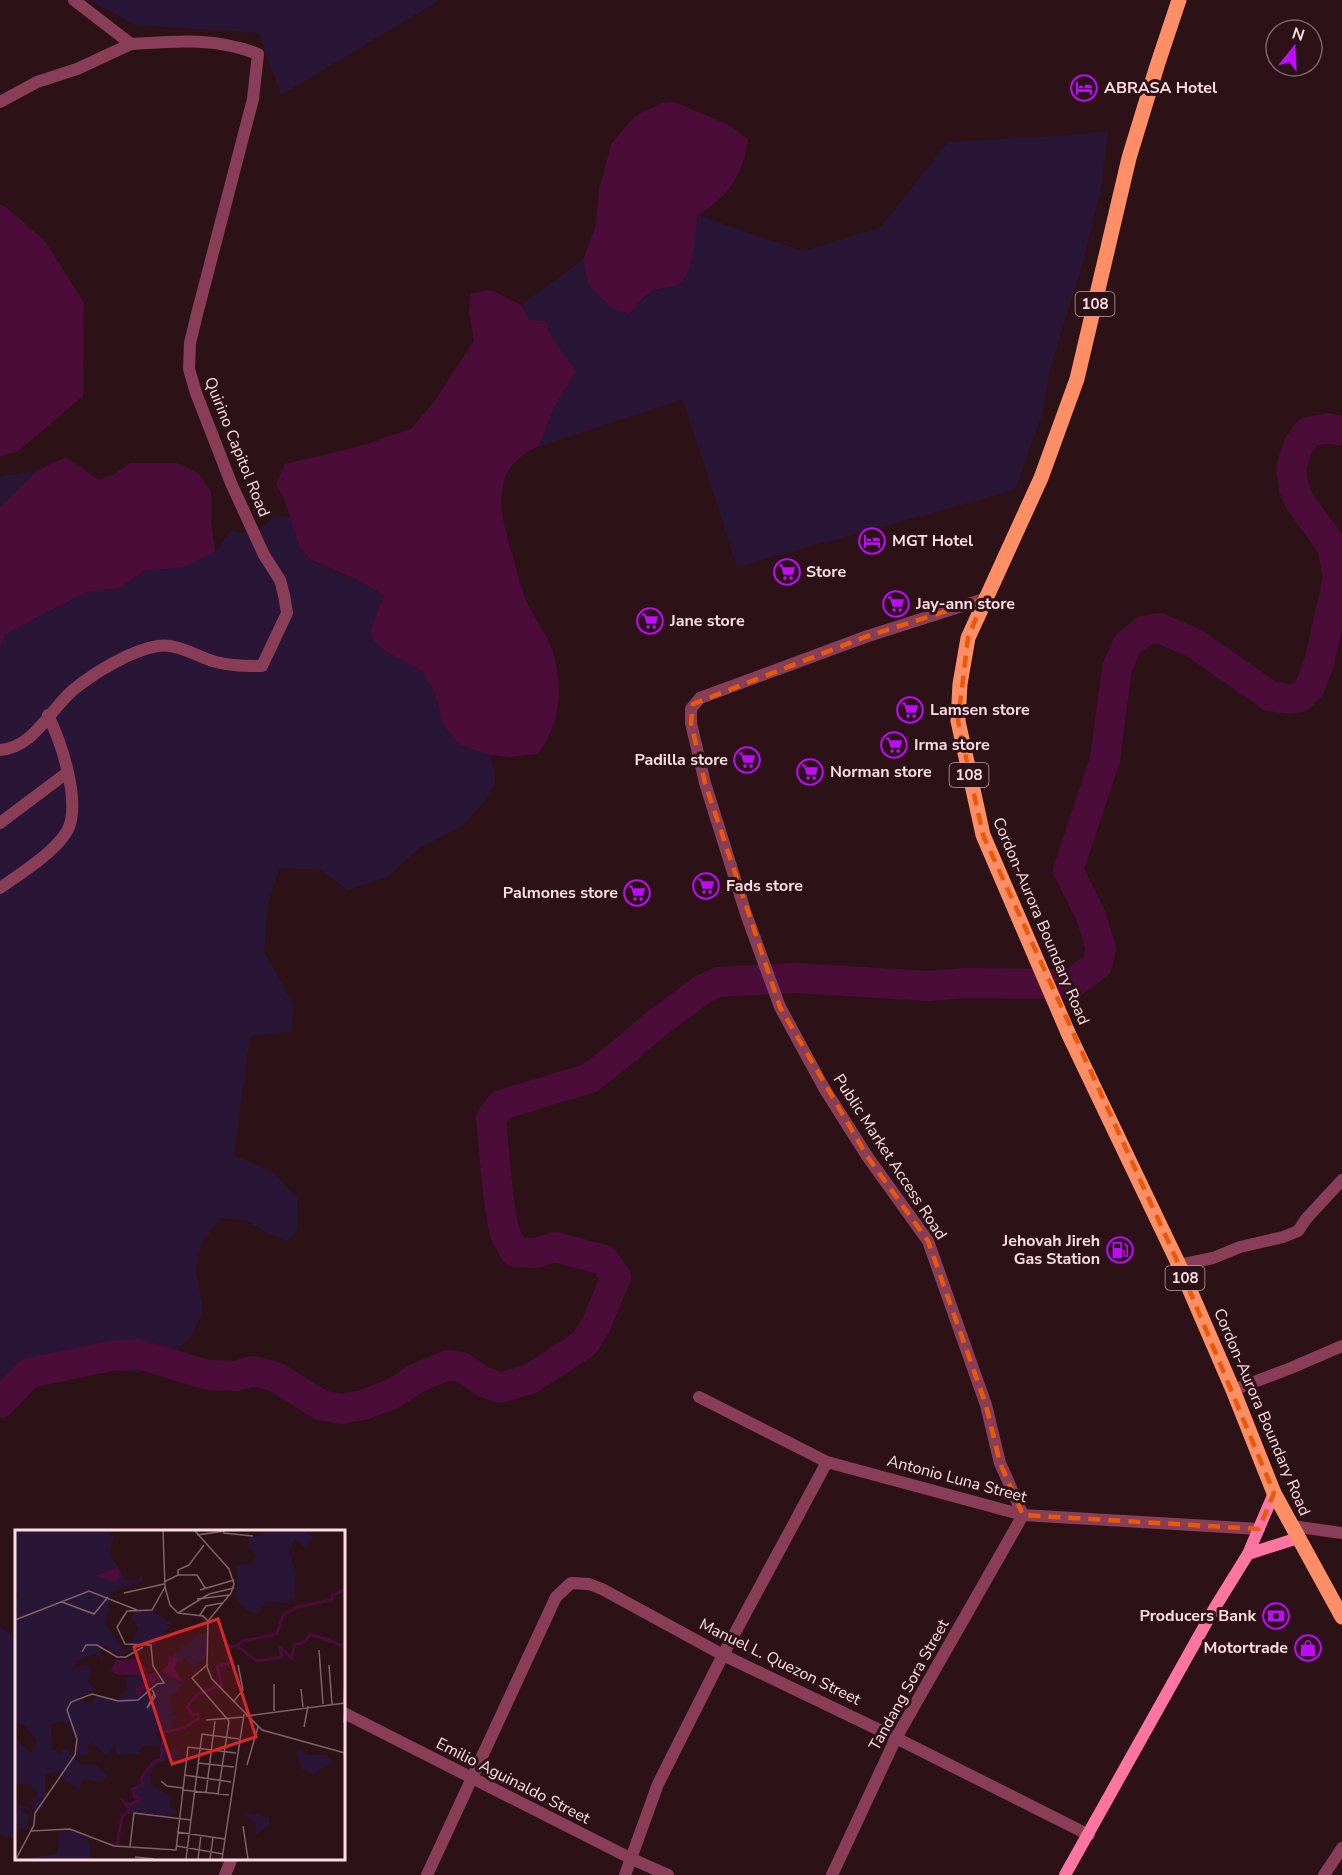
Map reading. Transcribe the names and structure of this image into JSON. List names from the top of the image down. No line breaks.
{"streets":{"main road":["108","Cordon-Aurora Boundary Road"],"street":["Quirino Capitol Road","Public Market Access Road","Antonio Luna Street","Manuel L. Quezon Street","Tandang Sora Street","Emilio Aguinaldo Street"]},"crossings":[["Cordon-Aurora Boundary Road","Public Market Access Road"],["Public Market Access Road","Antonio Luna Street"],["Public Market Access Road","Tandang Sora Street"],["Antonio Luna Street","Tandang Sora Street"],["Manuel L. Quezon Street","Tandang Sora Street"],["Manuel L. Quezon Street","Emilio Aguinaldo Street"]],"places":{"hotel":["ABRASA Hotel","MGT Hotel"],"supermarket":["Store","Jay-ann store","Jane store","Lamsen store","Irma store","Padilla store","Norman store","Fads store","Palmones store"],"fuel station":["Jehovah Jireh Gas Station"],"bank":["Producers Bank"],"shop":["Motortrade"]},"north":"top"}
